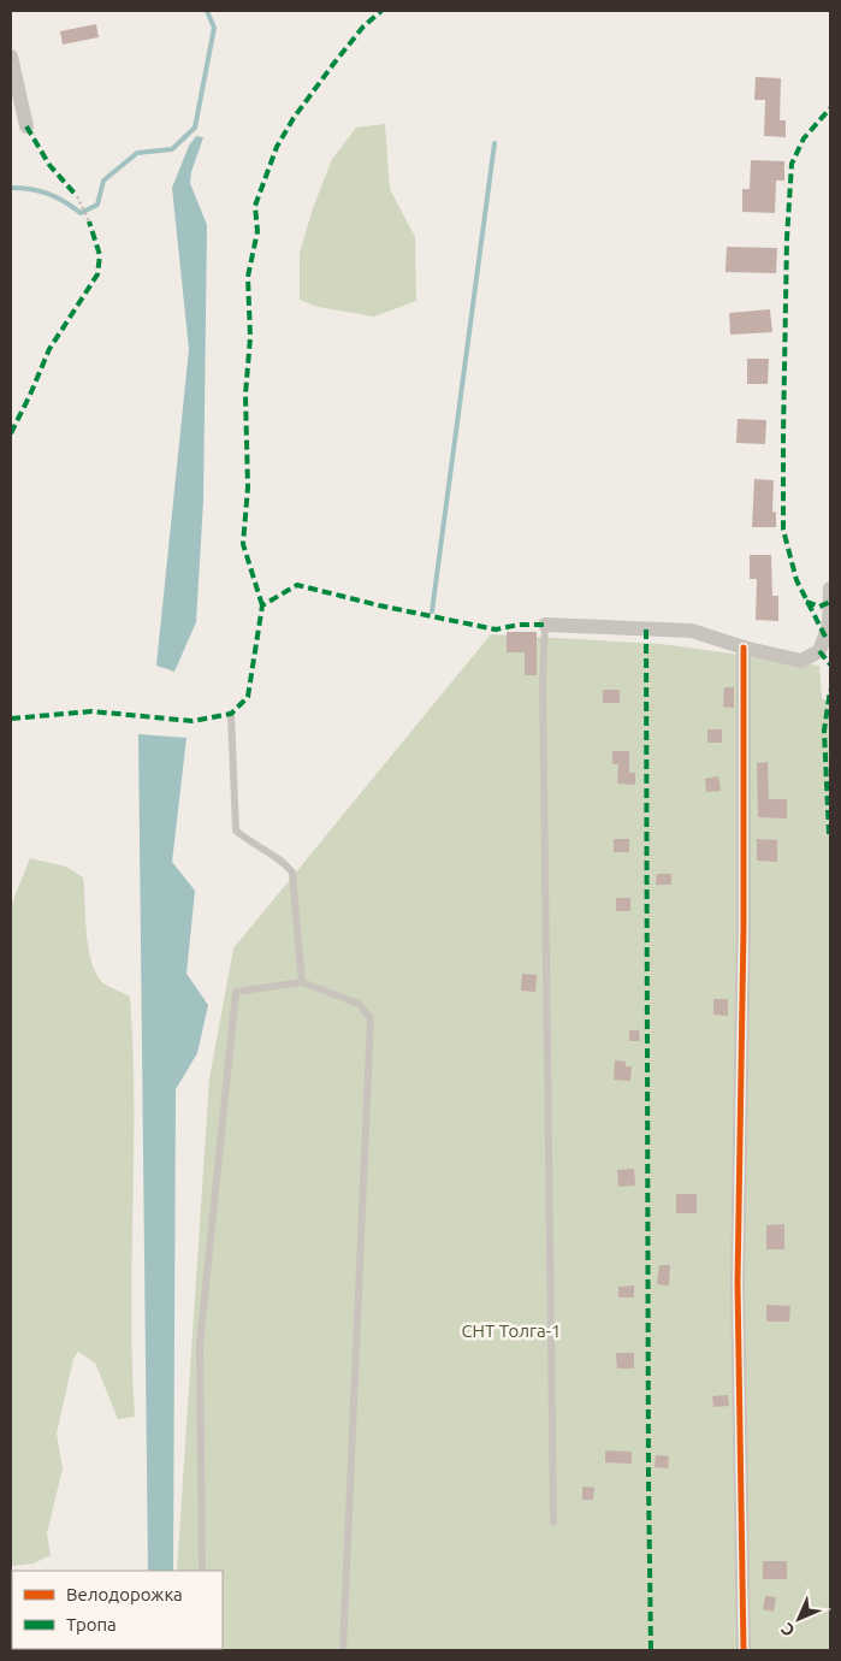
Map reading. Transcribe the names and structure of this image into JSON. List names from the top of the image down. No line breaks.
{"parks":["СНТ Толга-1"],"legend":["Велодорожка","Тропа"],"north":"bottom left"}
